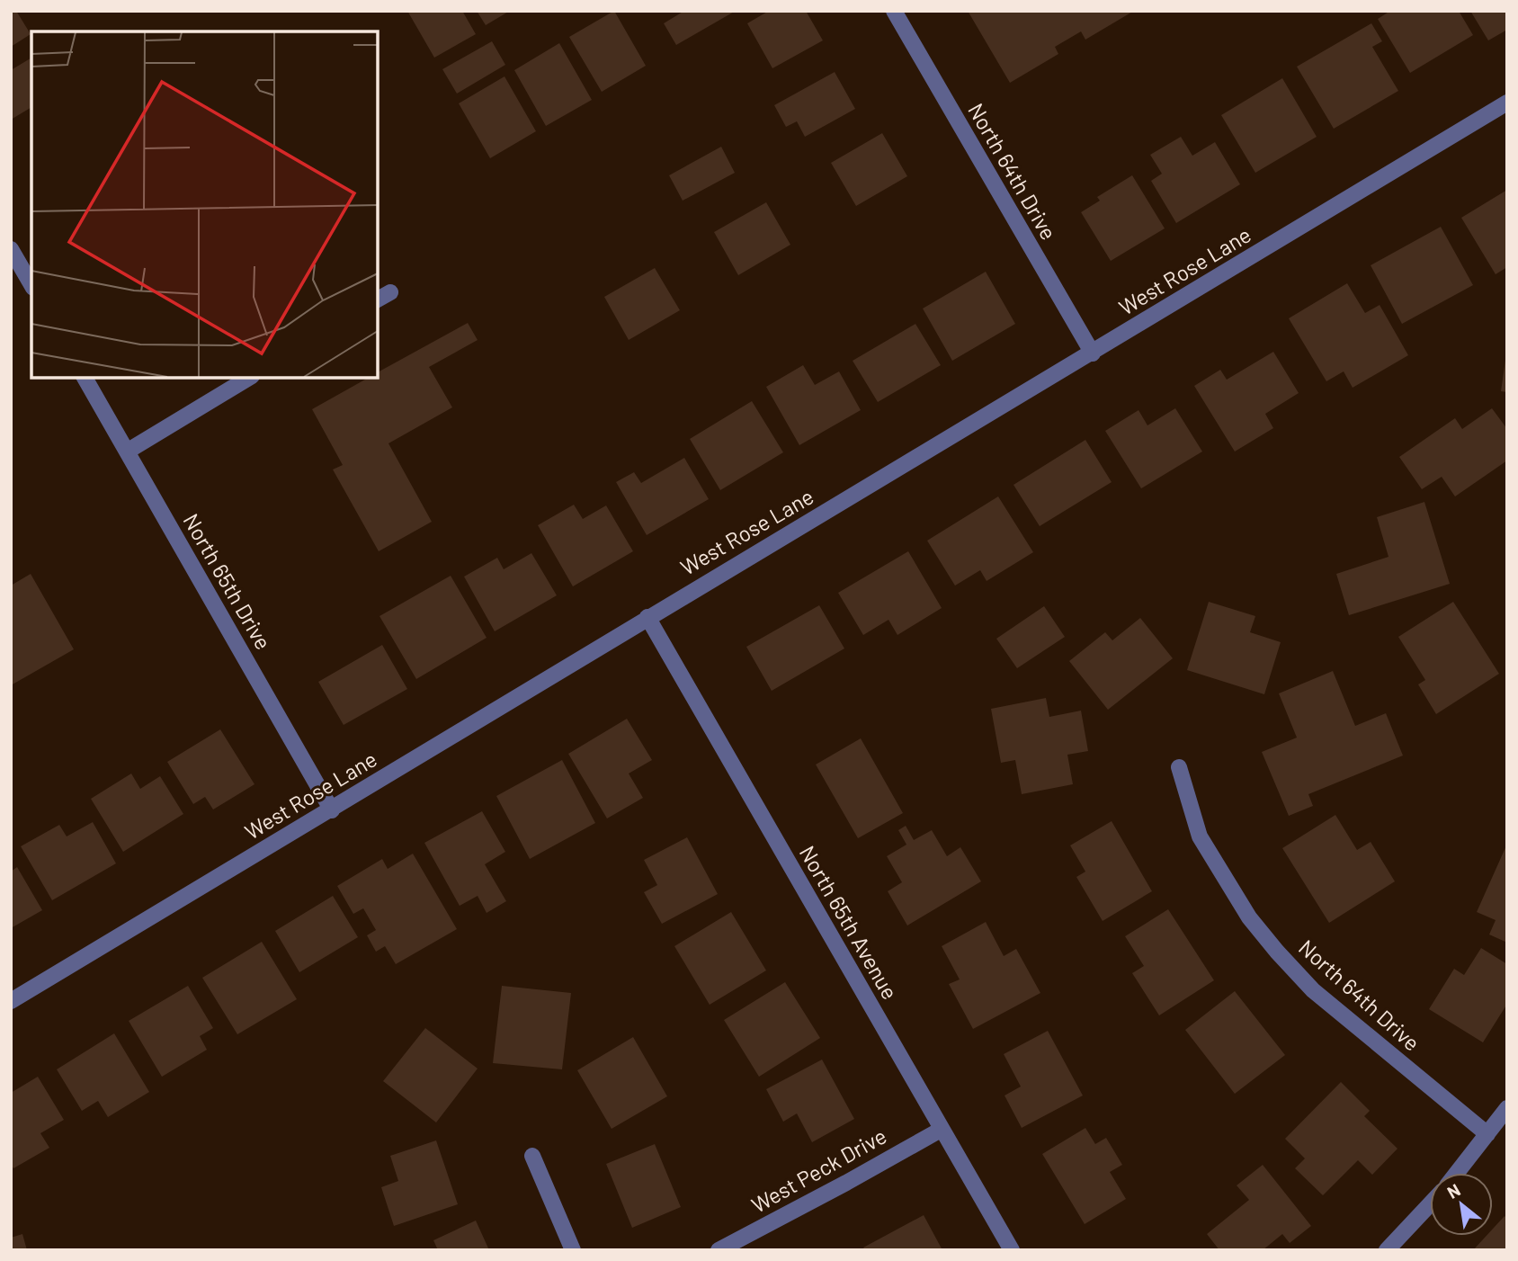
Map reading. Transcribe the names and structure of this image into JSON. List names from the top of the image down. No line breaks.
{"streets":{"street":["North 64th Drive","West Rose Lane","North 65th Drive","North 65th Avenue","West Peck Drive"]},"crossings":[["North 64th Drive","West Rose Lane"],["West Rose Lane","North 65th Drive"],["West Rose Lane","North 65th Avenue"],["North 65th Avenue","West Peck Drive"]],"north":"top left"}
